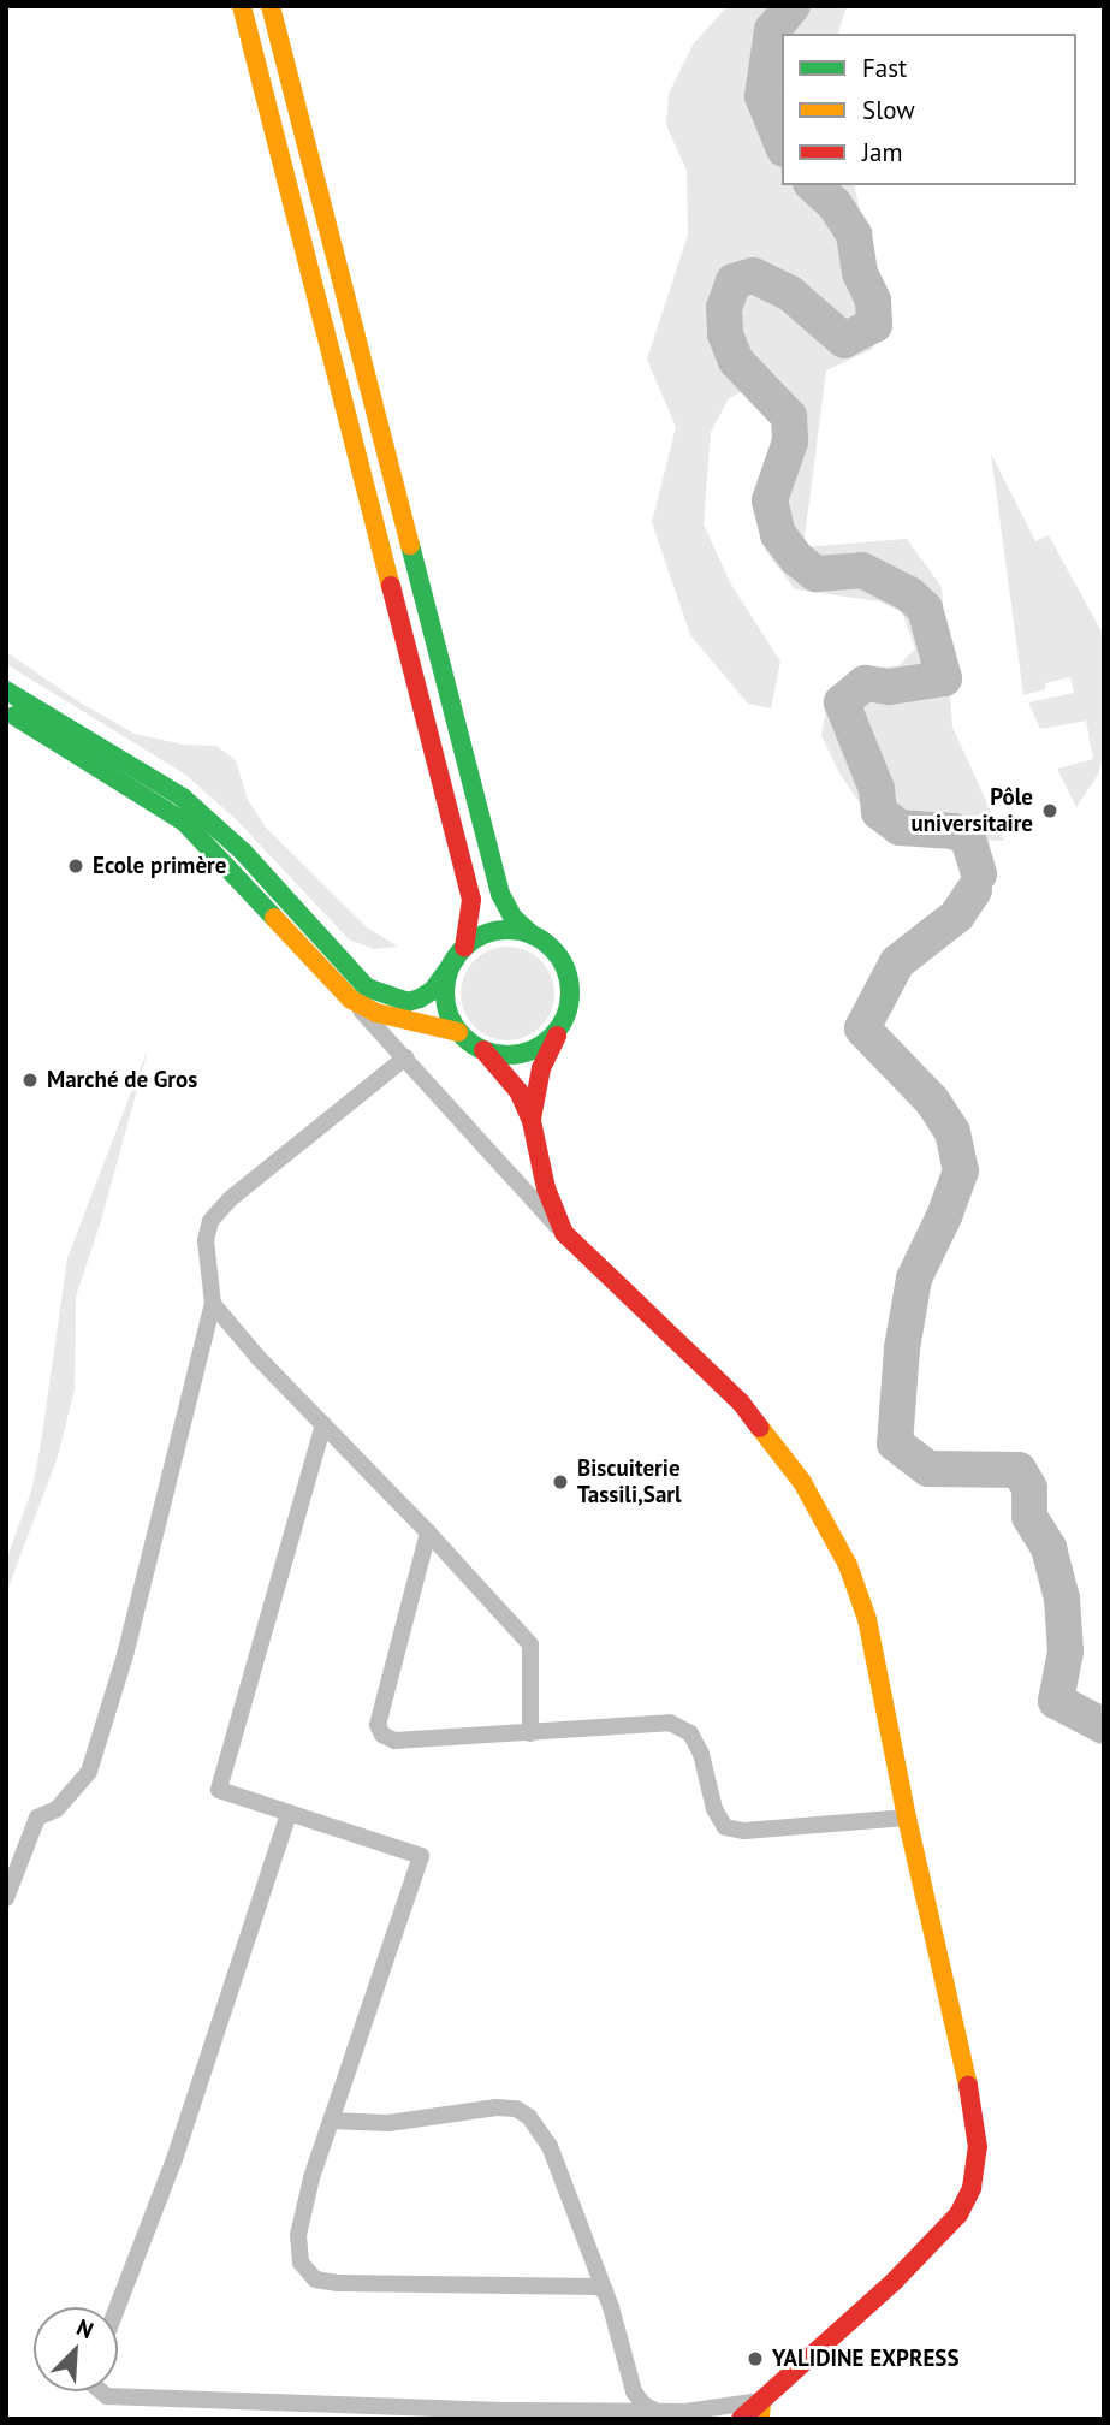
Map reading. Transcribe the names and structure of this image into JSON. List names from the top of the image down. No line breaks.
{"places":["Pôle universitaire","Ecole primère","Marché de Gros","Biscuiterie Tassili,Sarl","YALIDINE EXPRESS"],"legend":["Fast","Slow","Jam"],"north":"top right"}
